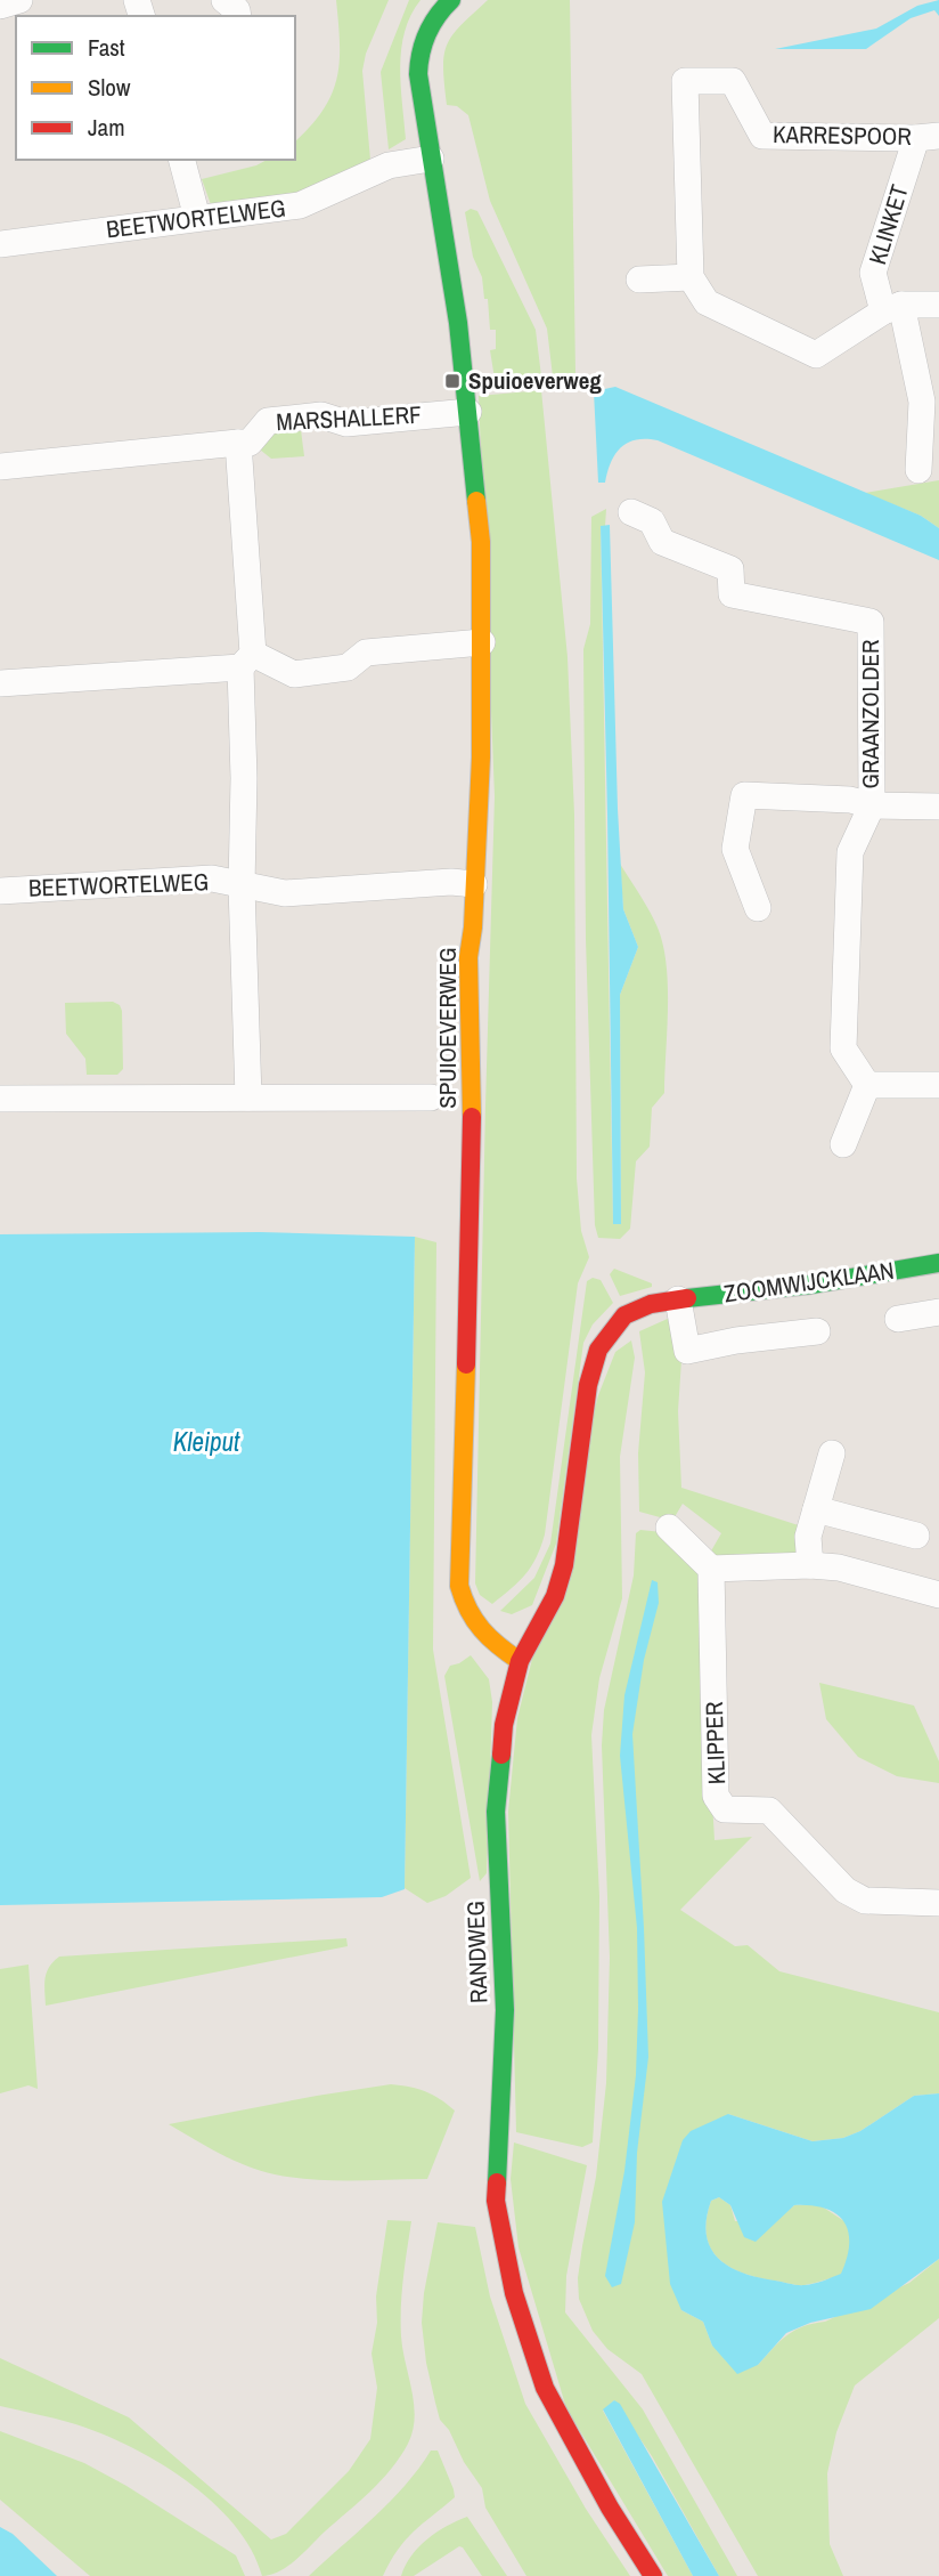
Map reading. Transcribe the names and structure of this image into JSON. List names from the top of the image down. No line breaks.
{"streets":{"street":["KARRESPOOR","BEETWORTELWEG","KLINKET","MARSHALLERF","GRAANZOLDER","SPUIOEVERWEG","ZOOMWIJCKLAAN","KLIPPER","RANDWEG"]},"crossings":[["KARRESPOOR","KLINKET"],["BEETWORTELWEG","SPUIOEVERWEG"],["MARSHALLERF","SPUIOEVERWEG"],["SPUIOEVERWEG","RANDWEG"],["ZOOMWIJCKLAAN","RANDWEG"]],"water":["Kleiput"],"places":{"transit":["Spuioeverweg"]},"legend":["Fast","Slow","Jam"]}
